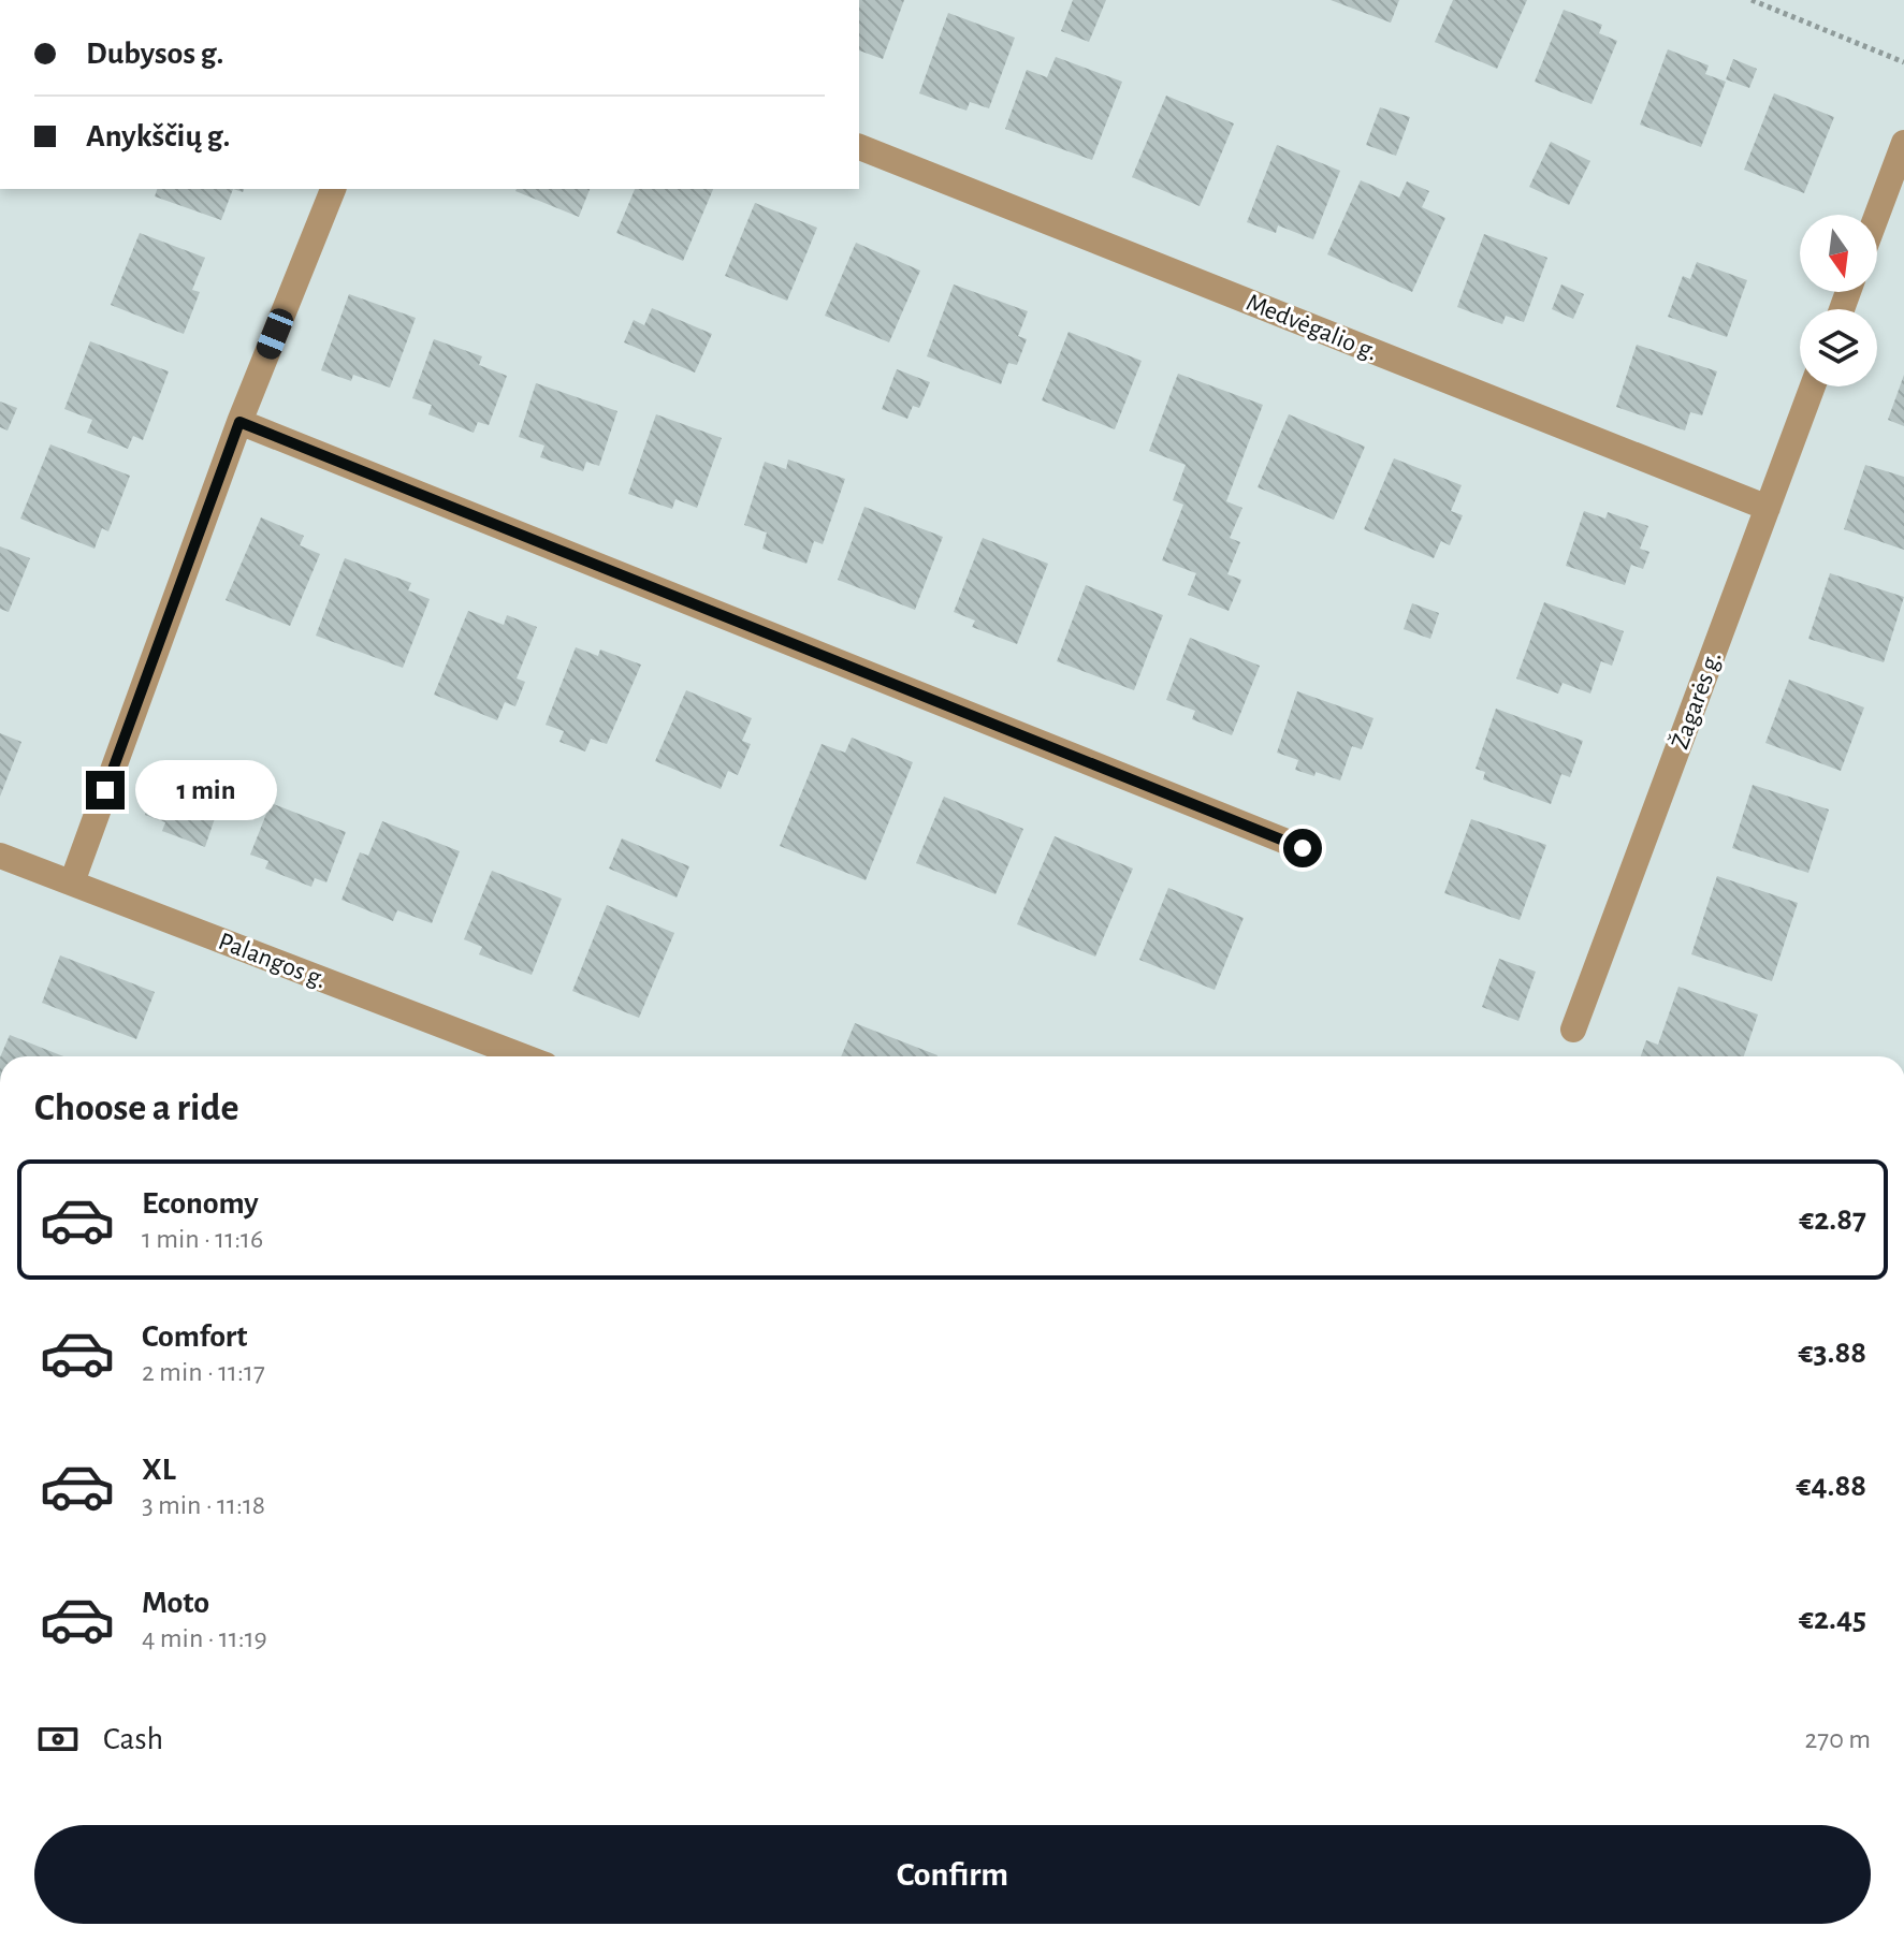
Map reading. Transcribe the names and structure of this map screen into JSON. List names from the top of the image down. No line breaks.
{"streets":{"street":["Medvėgalio g.","Žagarės g.","Palangos g."]},"crossings":[["Medvėgalio g.","Žagarės g."]],"north":"bottom","page":{"banner":["Dubysos g.","Anykščių g."],"bubble":"1 min","heading":"Choose a ride","list":[{"name":"Economy","note":"1 min · 11:16","value":"€2.87"},{"name":"Comfort","note":"2 min · 11:17","value":"€3.88"},{"name":"XL","note":"3 min · 11:18","value":"€4.88"},{"name":"Moto","note":"4 min · 11:19","value":"€2.45"}],"pay":["Cash","270 m"],"buttons":"Confirm"}}
